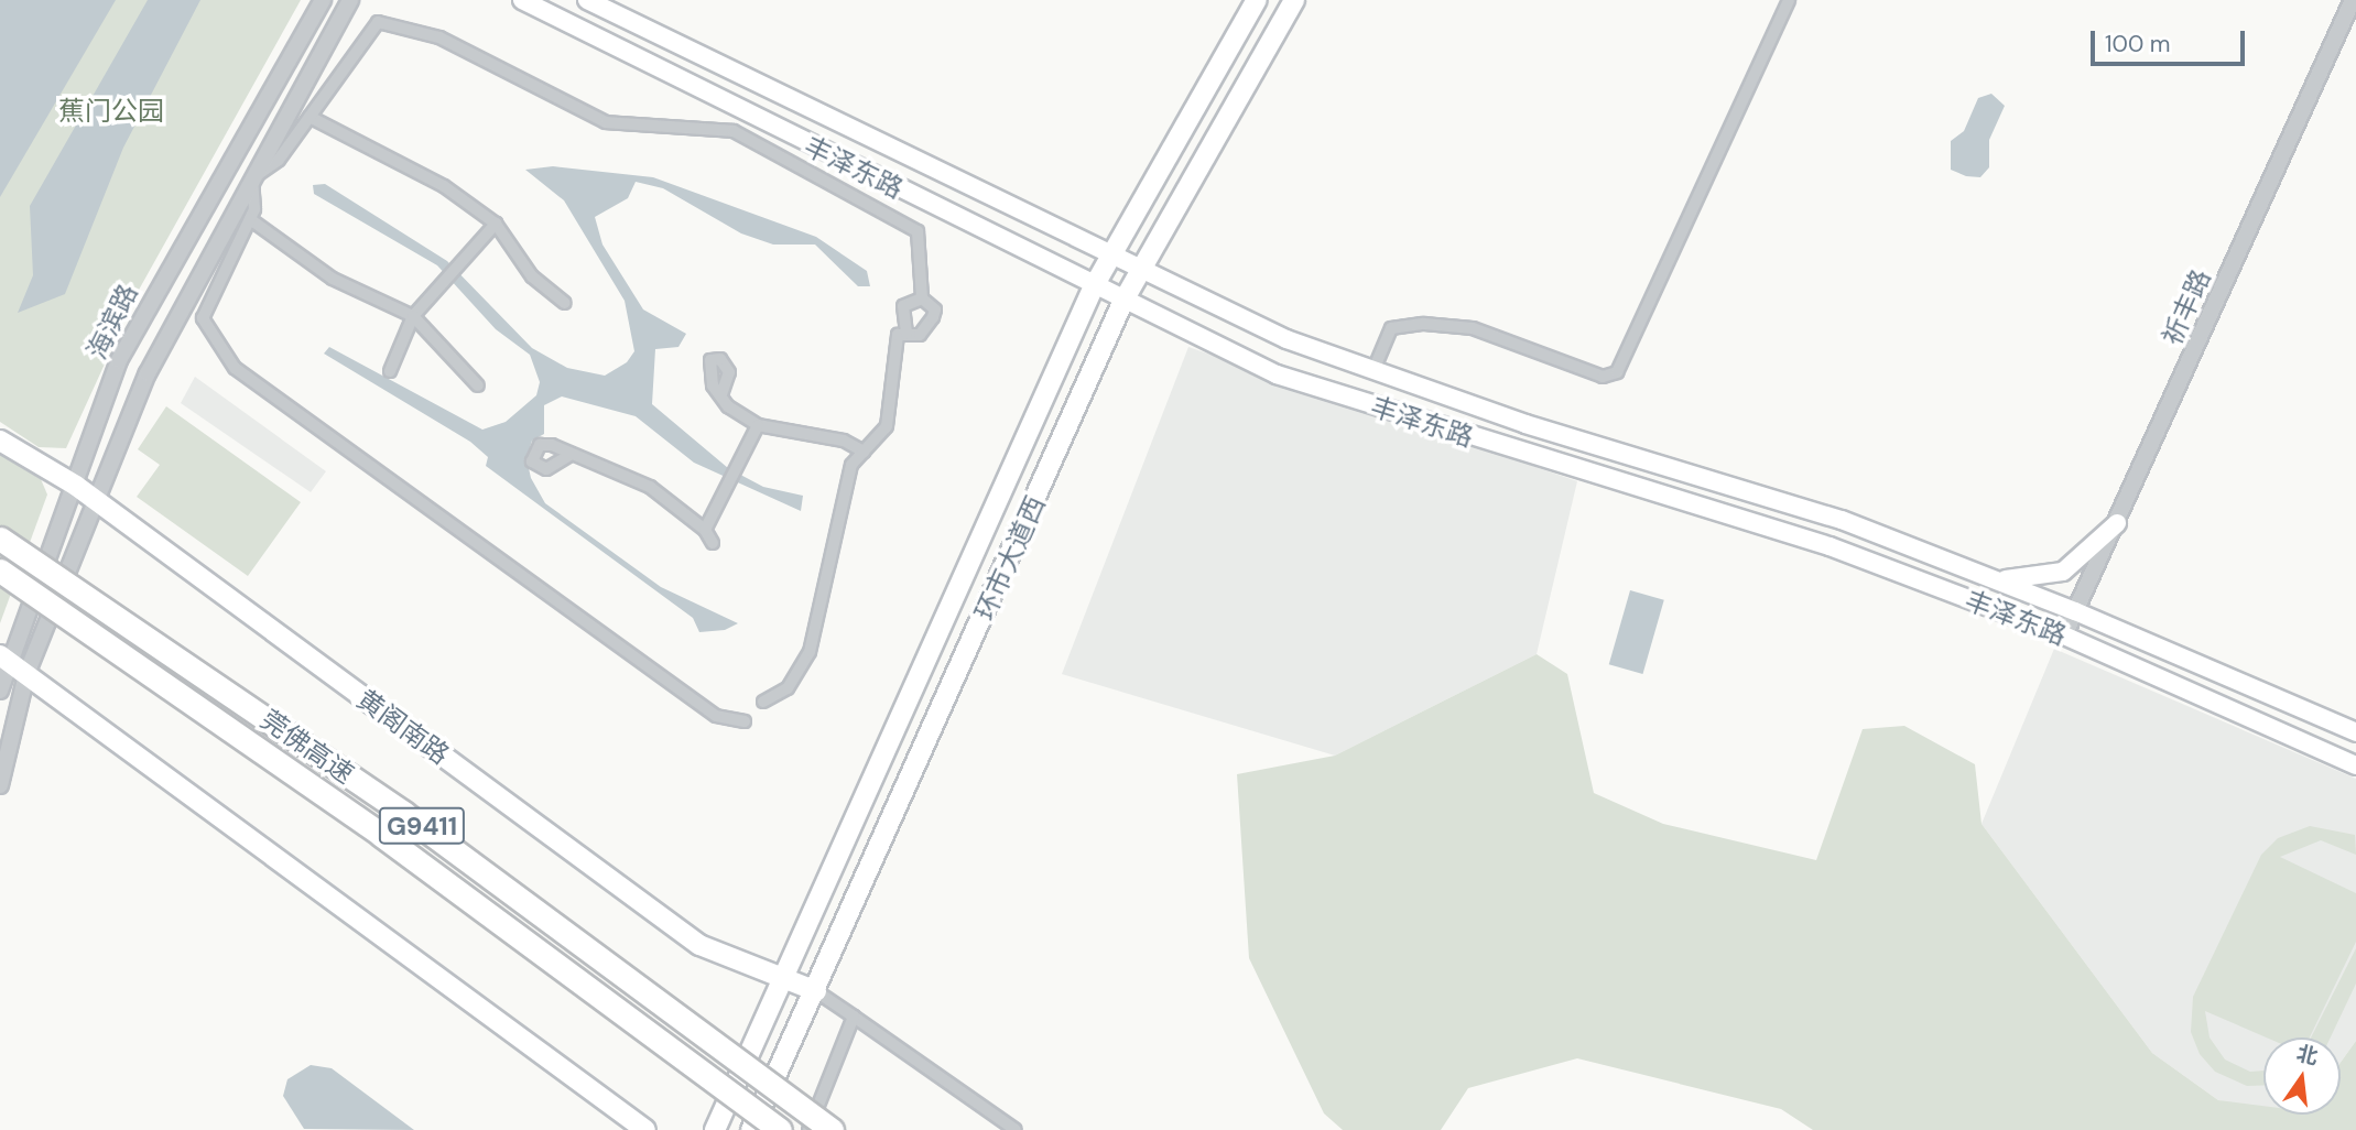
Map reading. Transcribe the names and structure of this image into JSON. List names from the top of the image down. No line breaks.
{"streets":{"highway":["莞佛高速","G9411"],"main road":["丰泽东路","环市大道西","黄阁南路"],"street":["祈丰路","海滨路"]},"crossings":[["丰泽东路","祈丰路"],["丰泽东路","环市大道西"],["海滨路","黄阁南路"],["环市大道西","黄阁南路"]],"parks":["蕉门公园"],"scale_bar":"100 m","north":"top"}
